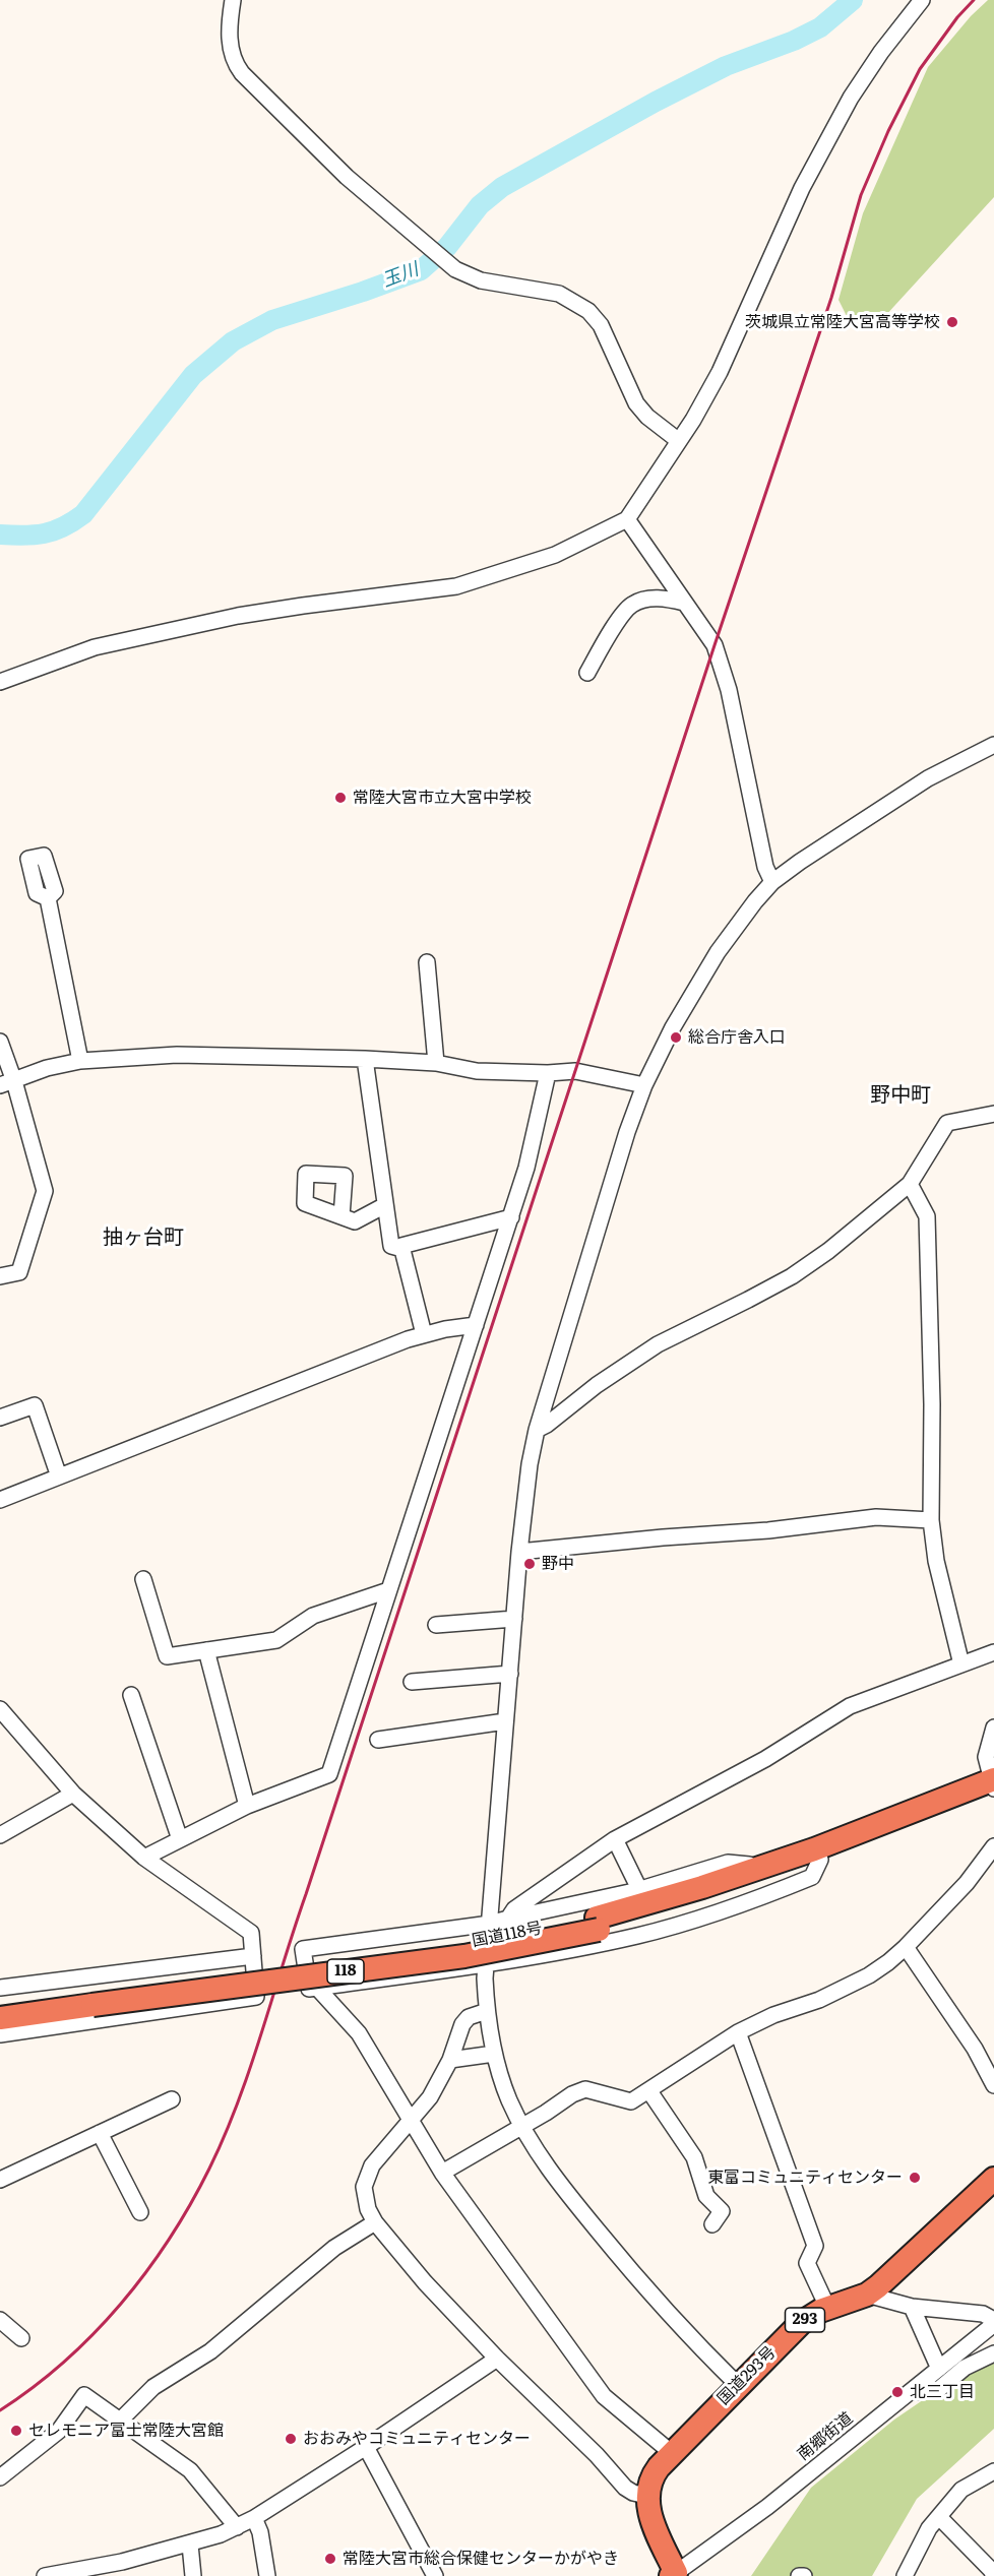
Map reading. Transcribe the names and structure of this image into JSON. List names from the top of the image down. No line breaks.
{"streets":{"highway":["国道118号","118","293","国道293号"],"street":["南郷街道"]},"districts":["野中町","抽ヶ台町"],"water":["玉川"],"places":["茨城県立常陸大宮高等学校","常陸大宮市立大宮中学校","総合庁舎入口","野中","東富コミュニティセンター","北三丁目","セレモニア富士常陸大宮館","おおみやコミュニティセンター","常陸大宮市総合保健センターかがやき"]}
